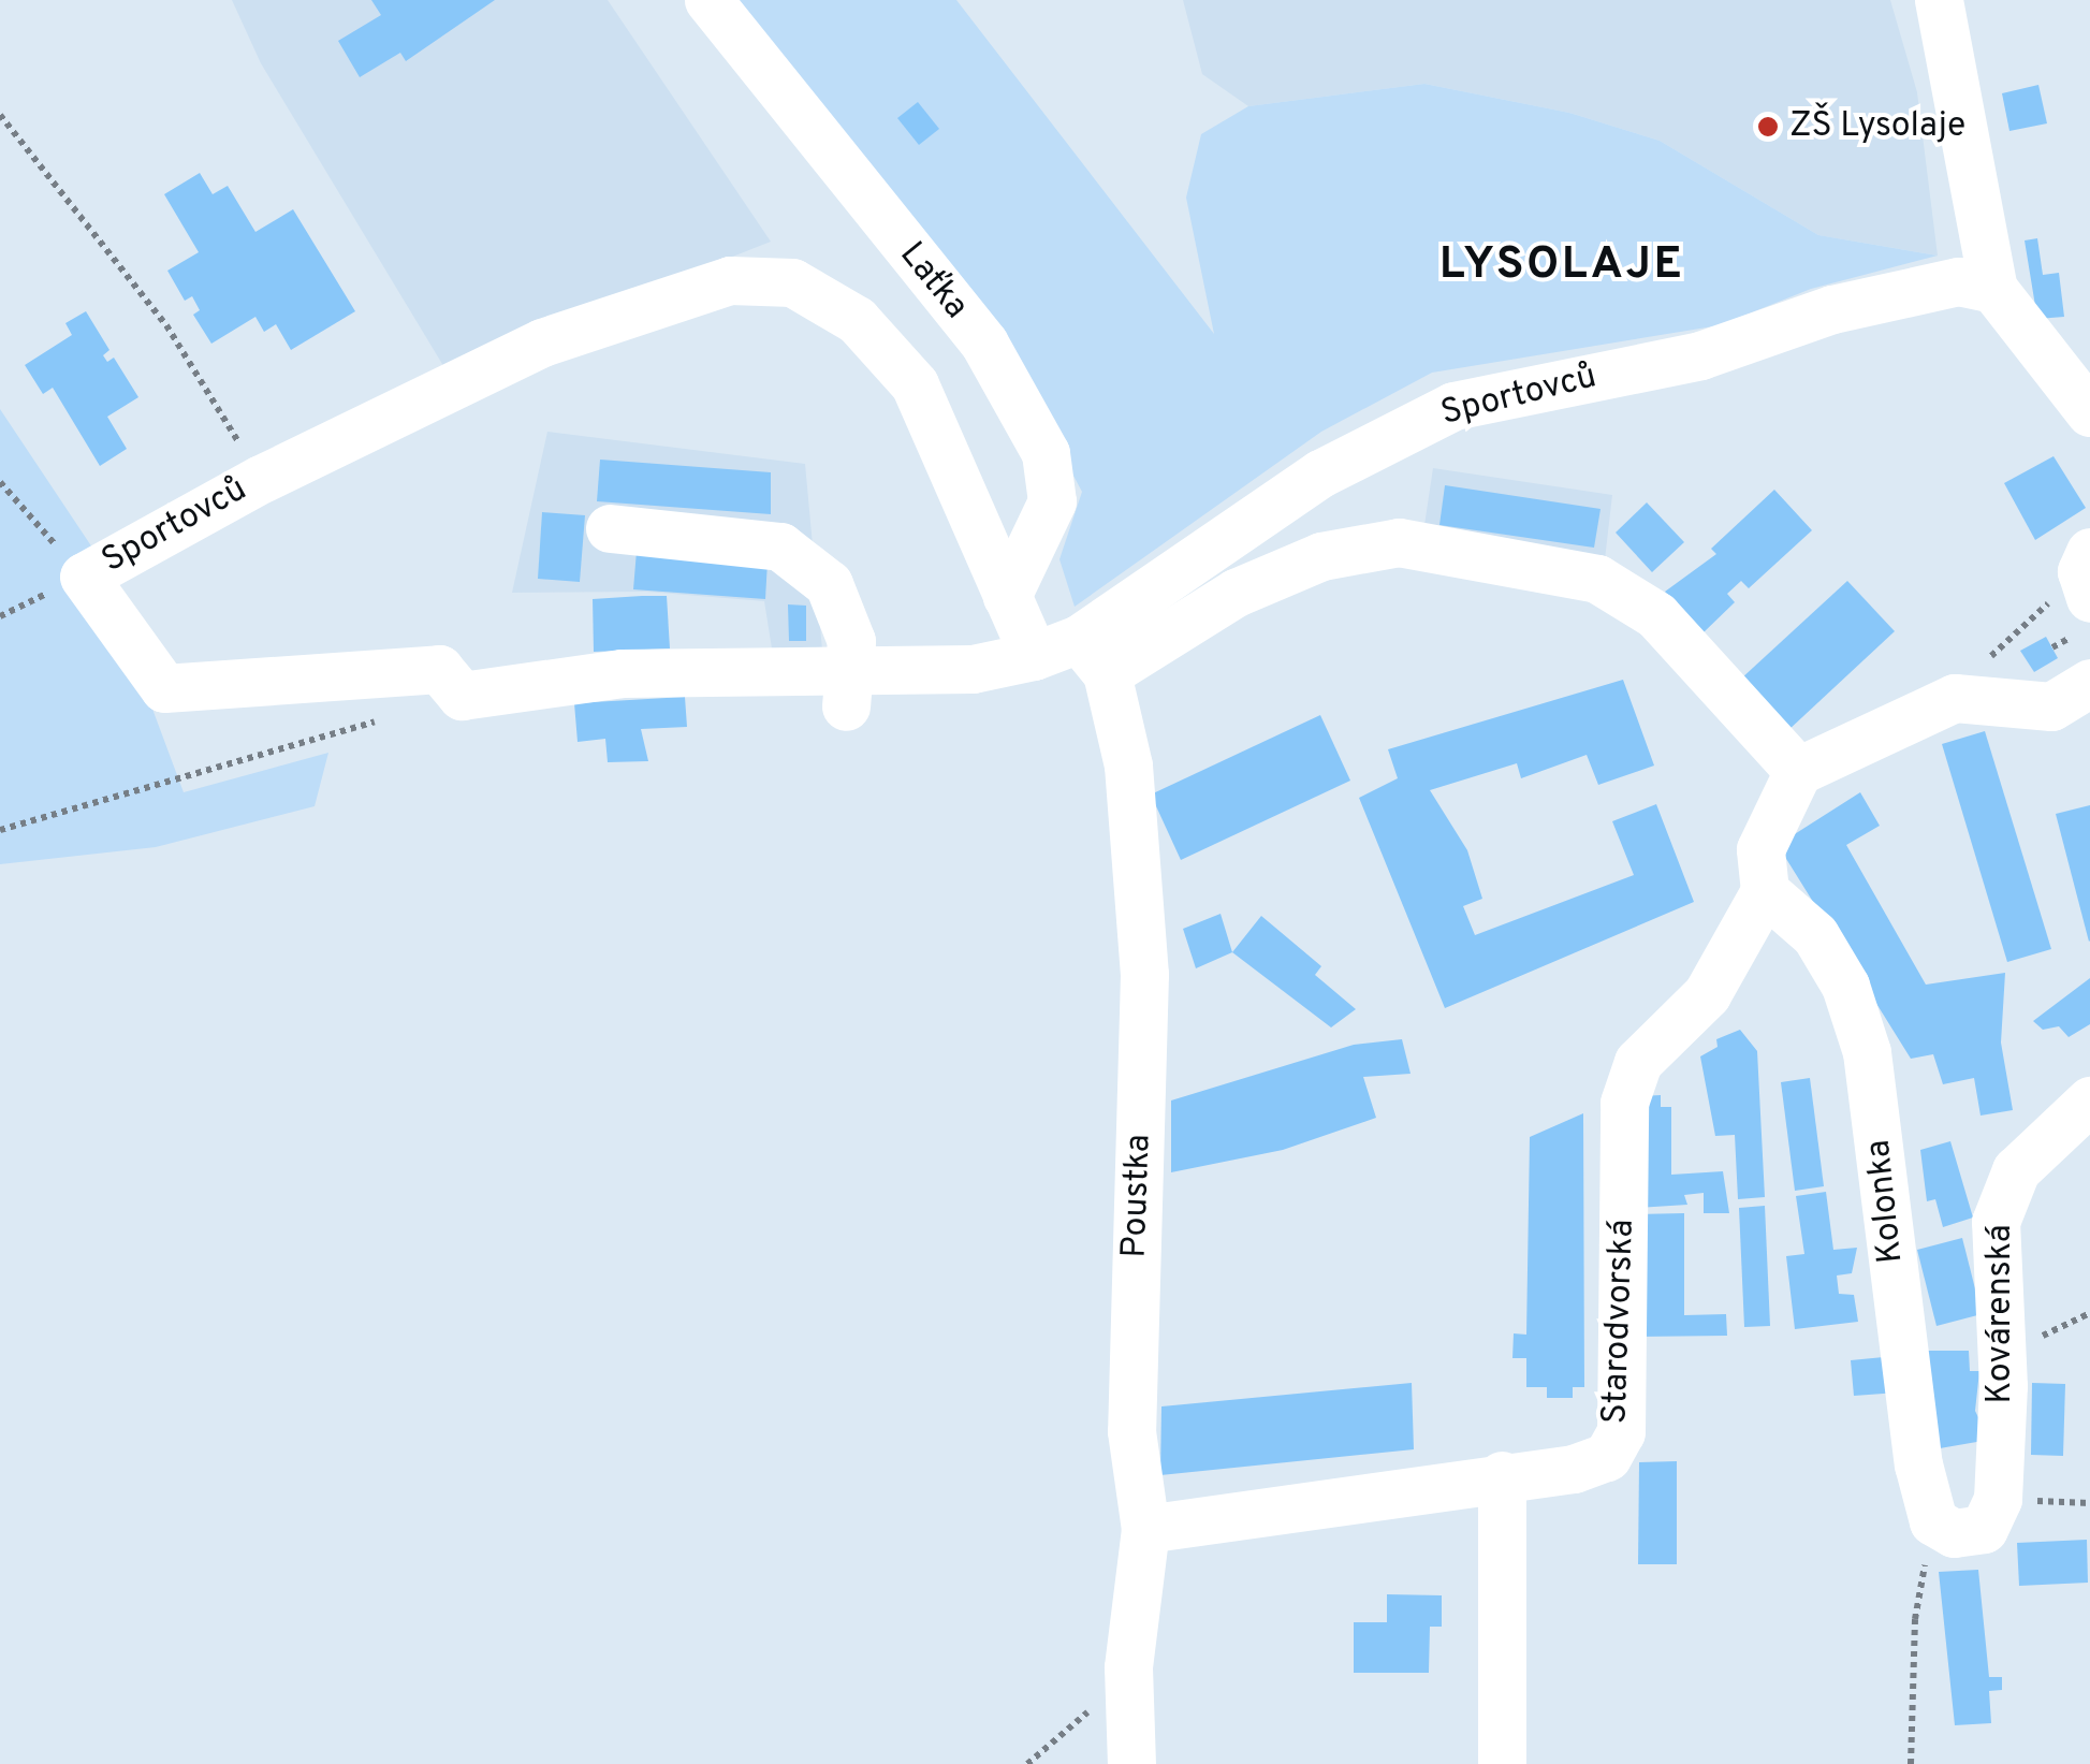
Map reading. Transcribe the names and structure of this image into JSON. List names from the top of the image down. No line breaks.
{"streets":{"street":["Laťka","Sportovců","Poustka","Kolonka","Kovárenská","Starodvorská"]},"crossings":[["Laťka","Sportovců"],["Sportovců","Poustka"],["Poustka","Starodvorská"],["Kolonka","Kovárenská"],["Kolonka","Starodvorská"]],"districts":["LYSOLAJE"],"places":["ZŠ Lysolaje"]}
